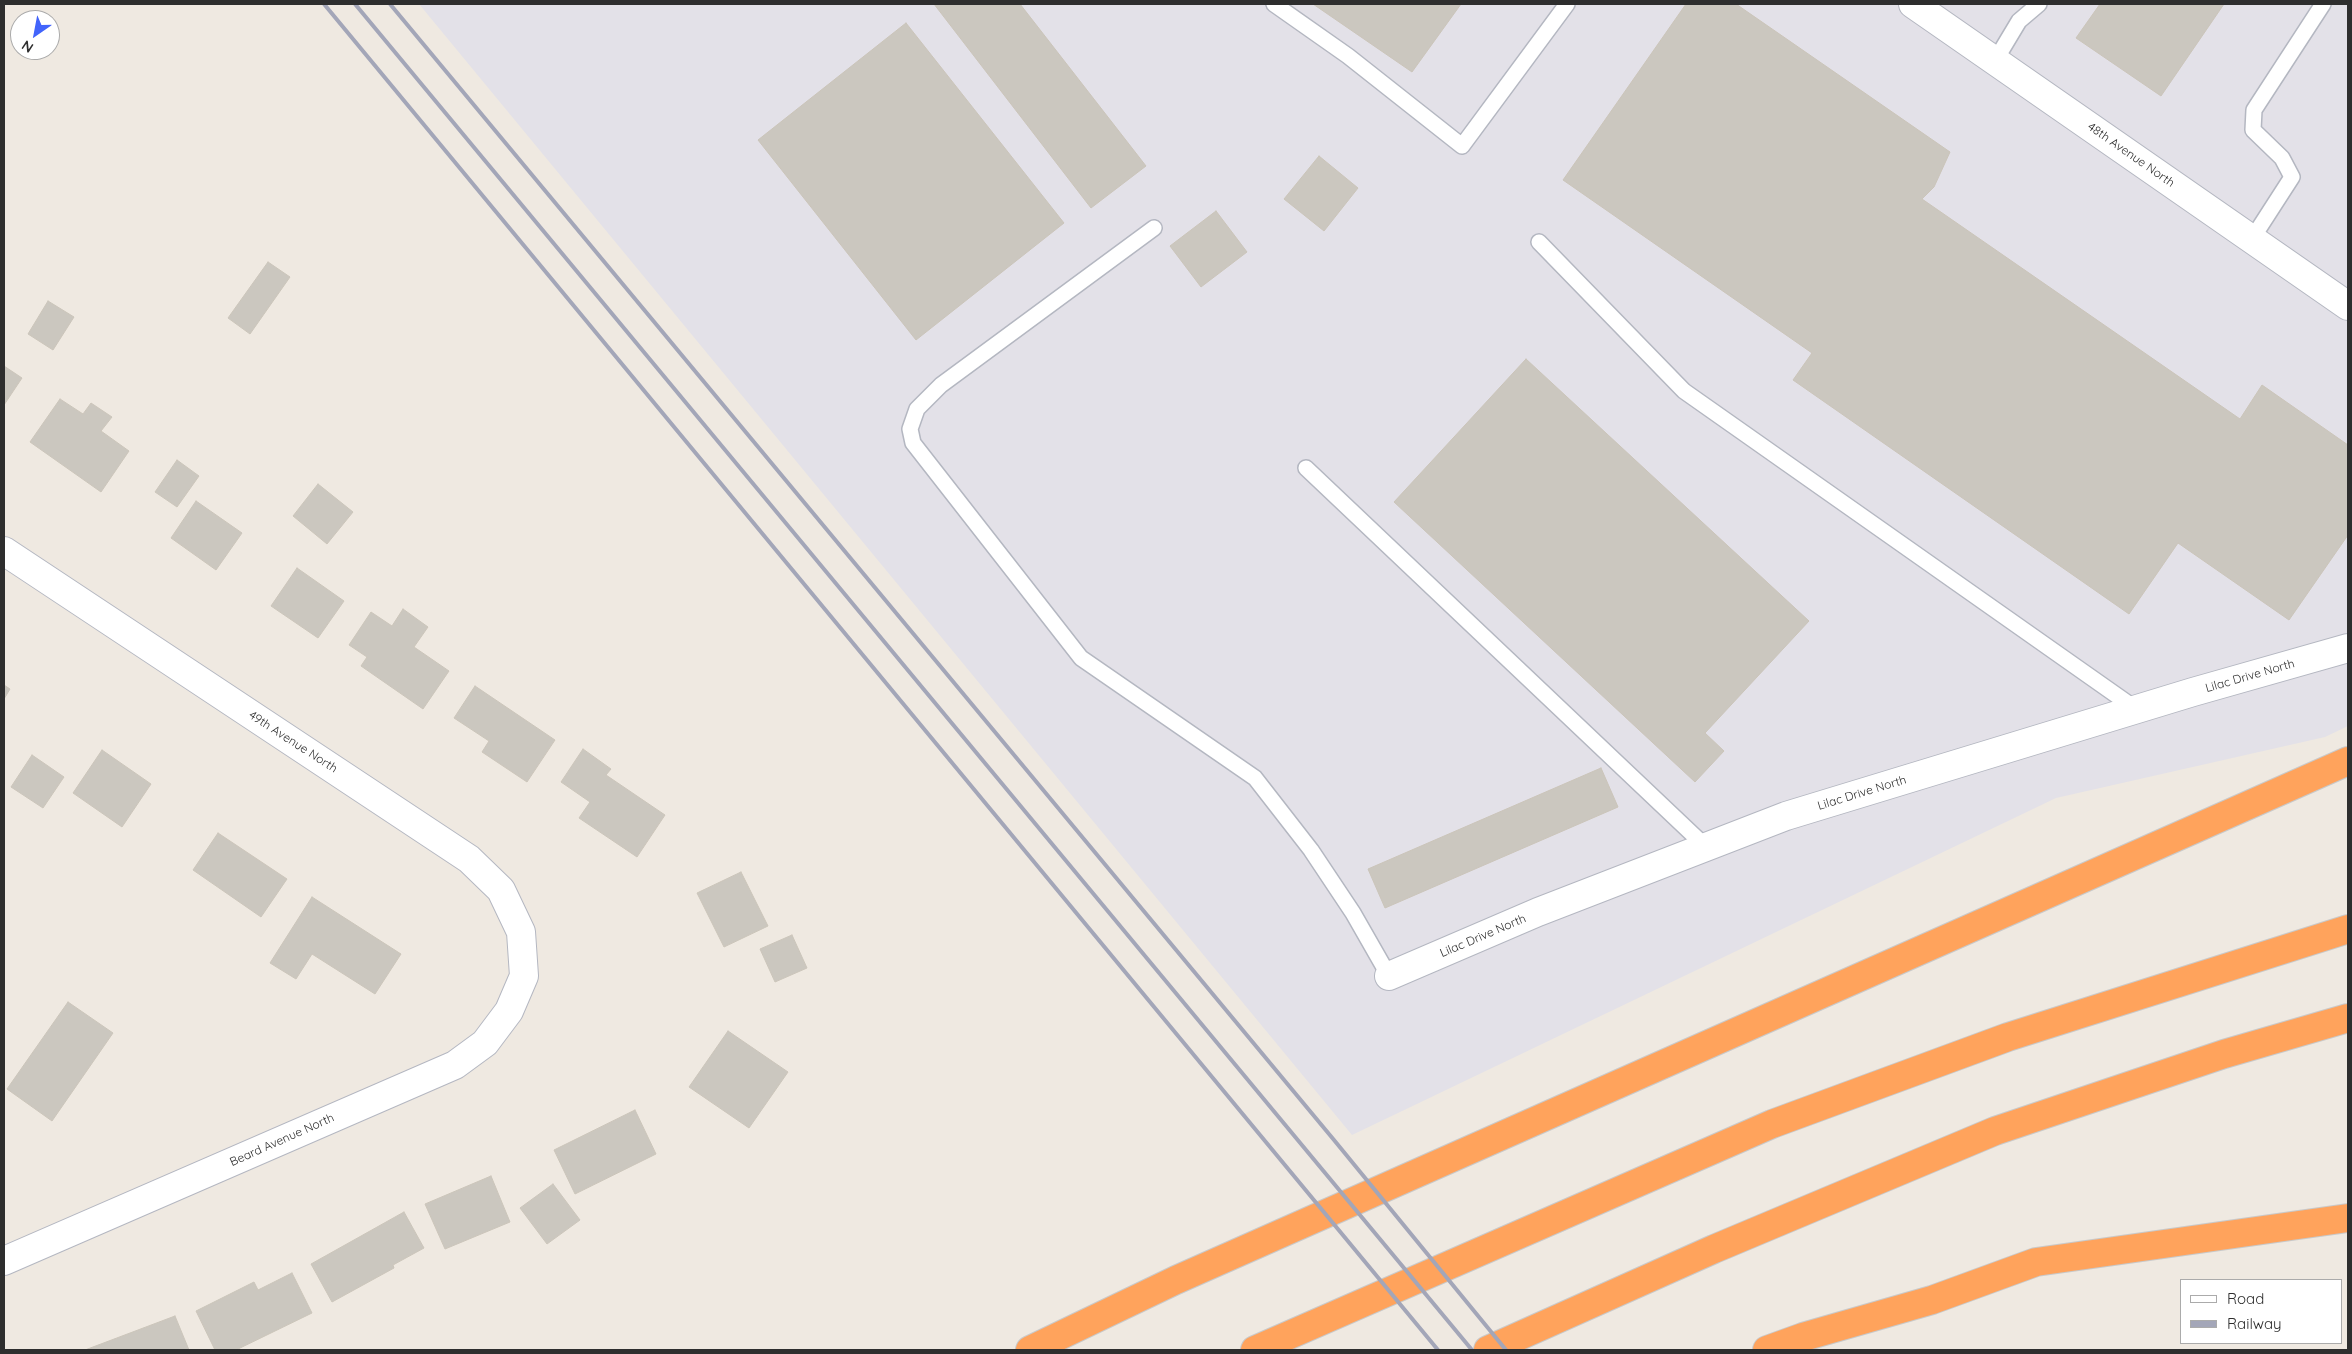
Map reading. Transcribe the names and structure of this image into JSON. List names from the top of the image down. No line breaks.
{"streets":{"street":["48th Avenue North","Lilac Drive North","49th Avenue North","Beard Avenue North"]},"crossings":[["49th Avenue North","Beard Avenue North"]],"legend":["Road","Railway"],"north":"bottom left"}
